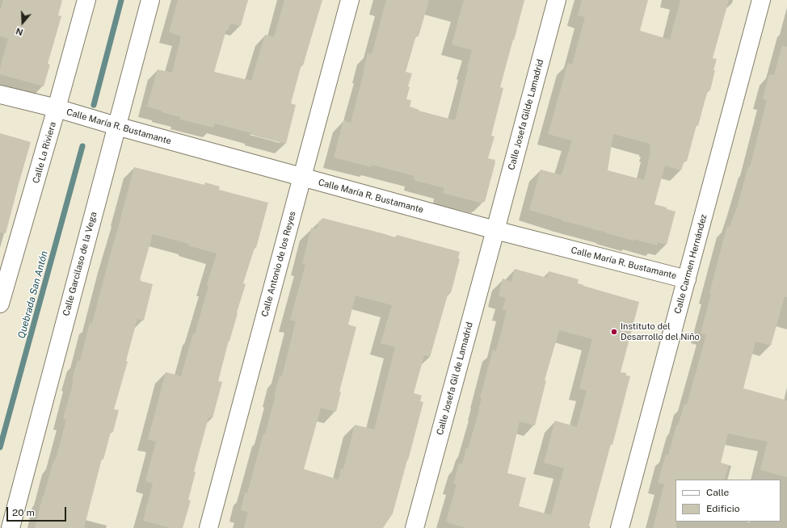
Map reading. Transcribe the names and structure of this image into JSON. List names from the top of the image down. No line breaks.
{"streets":{"street":["Calle Josefa Gilde Lamadrid","Calle María R. Bustamante","Calle La Riviera","Calle Garcilaso de la Vega","Calle Antonio de los Reyes","Calle Carmen Hernández","Calle Josefa Gil de Lamadrid"]},"crossings":[["Calle Josefa Gilde Lamadrid","Calle María R. Bustamante"],["Calle Josefa Gilde Lamadrid","Calle Josefa Gil de Lamadrid"],["Calle María R. Bustamante","Calle La Riviera"],["Calle María R. Bustamante","Calle Garcilaso de la Vega"],["Calle María R. Bustamante","Calle Antonio de los Reyes"],["Calle María R. Bustamante","Calle Carmen Hernández"],["Calle María R. Bustamante","Calle Josefa Gil de Lamadrid"]],"water":["Quebrada San Antón"],"places":["Instituto del Desarrollo del Niño"],"legend":["Calle","Edificio"],"scale_bar":"20 m","north":"bottom"}
